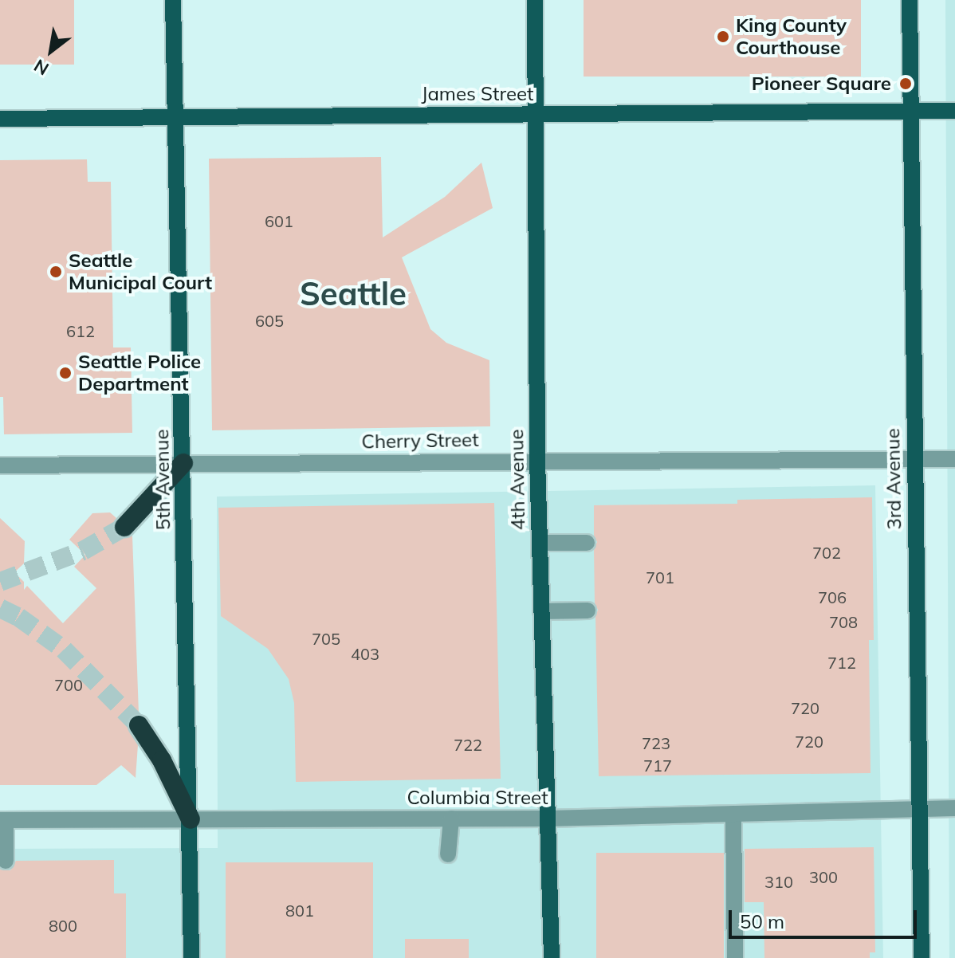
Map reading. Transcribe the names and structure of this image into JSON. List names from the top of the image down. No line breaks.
{"streets":{"main road":["James Street","3rd Avenue","5th Avenue","4th Avenue"],"street":["Cherry Street","Columbia Street"]},"crossings":[["James Street","3rd Avenue"],["James Street","5th Avenue"],["James Street","4th Avenue"],["Cherry Street","3rd Avenue"],["Cherry Street","5th Avenue"],["Cherry Street","4th Avenue"],["3rd Avenue","Columbia Street"],["5th Avenue","Columbia Street"],["4th Avenue","Columbia Street"]],"districts":["Seattle"],"places":["King County Courthouse","Pioneer Square","Seattle Municipal Court","Seattle Police Department"],"house_numbers":["601","605","612","702","701","706","708","705","403","712","700","720","720","723","722","717","300","310","801","800"],"scale_bar":"50 m","north":"bottom left"}
